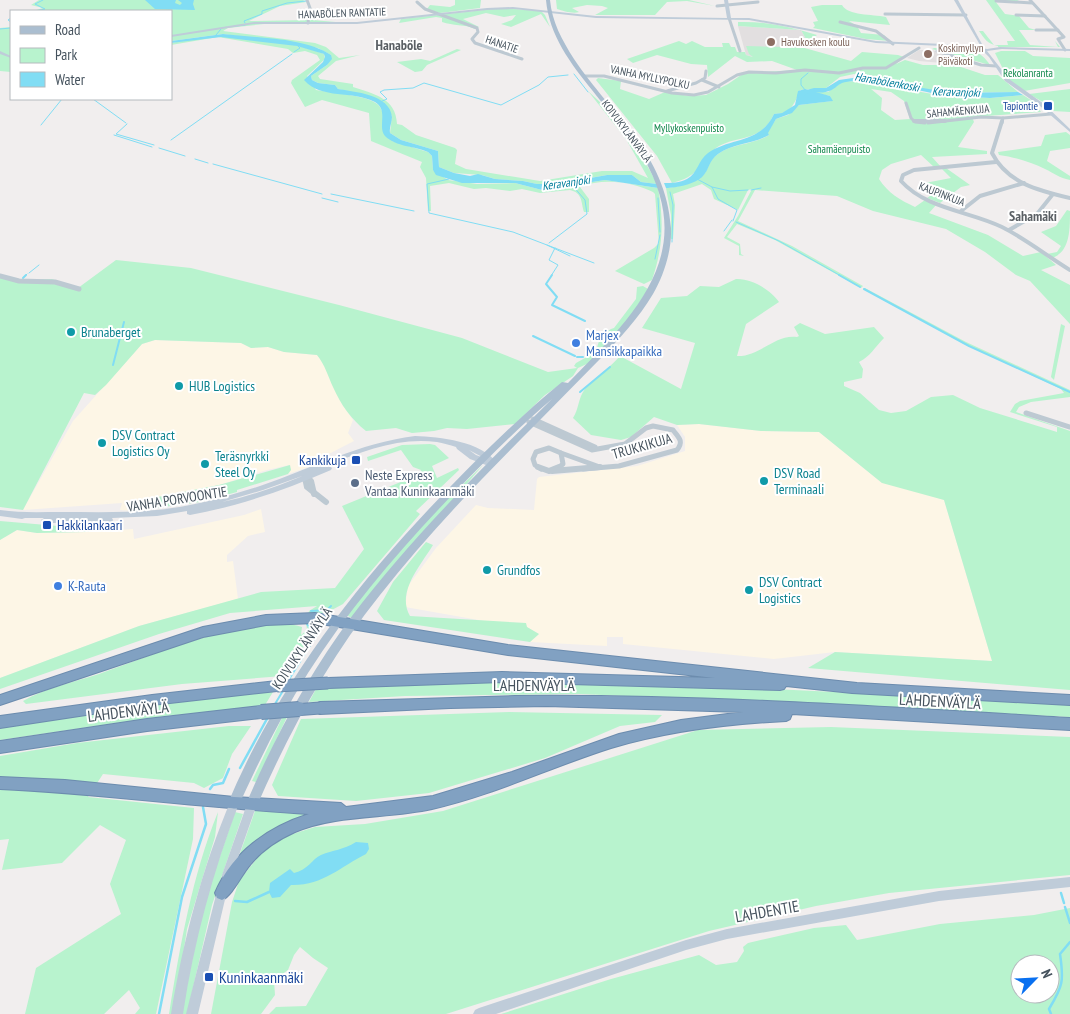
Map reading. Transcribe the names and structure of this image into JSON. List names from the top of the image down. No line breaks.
{"streets":{"highway":["LAHDENVÄYLÄ"],"main road":["HANABÖLEN RANTATIE","KOIVUKYLÄNVÄYLÄ","VANHA PORVOONTIE","LAHDENTIE"],"street":["HANATIE","VANHA MYLLYPOLKU","SAHAMÄENKUJA","KAUPINKUJA","TRUKKIKUJA"]},"crossings":[["HANABÖLEN RANTATIE","HANATIE"],["HANABÖLEN RANTATIE","KOIVUKYLÄNVÄYLÄ"],["VANHA MYLLYPOLKU","KOIVUKYLÄNVÄYLÄ"],["KOIVUKYLÄNVÄYLÄ","TRUKKIKUJA"],["KOIVUKYLÄNVÄYLÄ","VANHA PORVOONTIE"]],"districts":["Hanaböle","Sahamäki"],"water":["Hanabölenkoski","Keravanjoki"],"parks":["Rekolanranta","Myllykoskenpuisto","Sahamäenpuisto"],"places":{"other":["Havukosken koulu","Koskimyllyn Päiväkoti","Brunaberget","Marjex Mansikkapaikka","HUB Logistics","DSV Contract Logistics Oy","Teräsnyrkki Steel Oy","DSV Road Terminaali","Neste Express Vantaa Kuninkaanmäki","Grundfos","K-Rauta","DSV Contract Logistics"],"transit":["Tapiontie","Kankikuja","Hakkilankaari","Kuninkaanmäki"]},"legend":["Road","Park","Water"],"north":"top right"}
